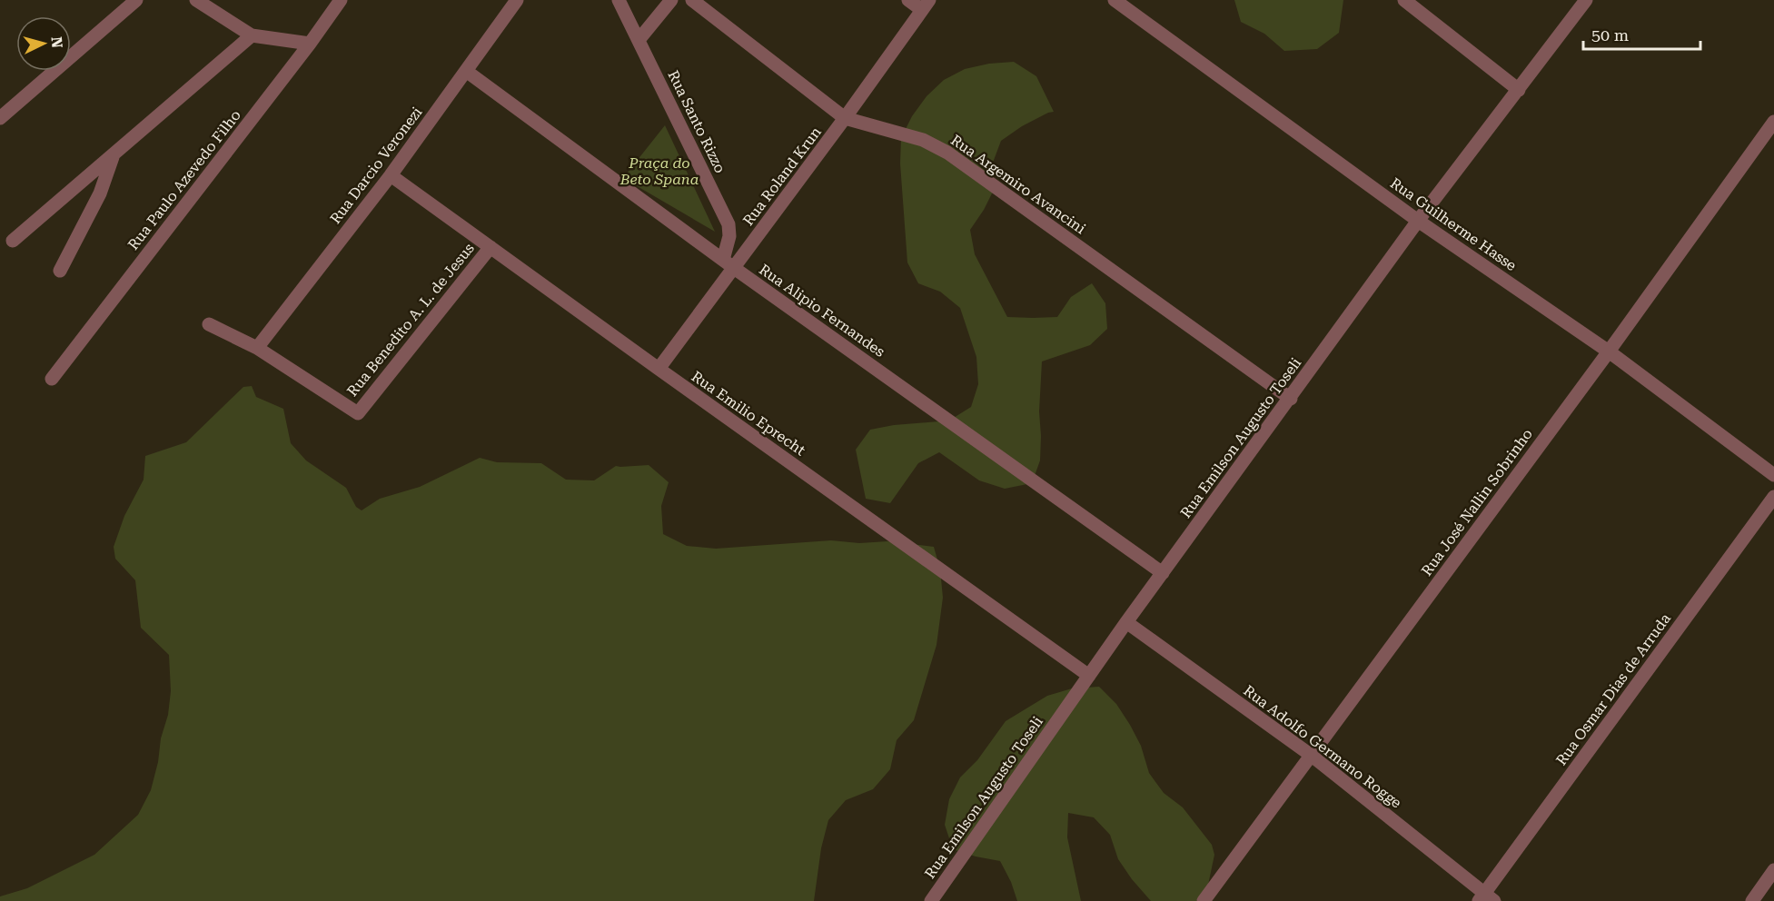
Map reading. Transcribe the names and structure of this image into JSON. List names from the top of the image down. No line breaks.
{"streets":{"street":["Rua Santo Rizzo","Rua Darcio Veronezi","Rua Roland Krun","Rua Paulo Azevedo Filho","Rua Argemiro Avancini","Rua Guilherme Hasse","Rua Alipio Fernandes","Rua Benedito A. L. de Jesus","Rua Emilio Eprecht","Rua Emilson Augusto Toseli","Rua José Nallin Sobrinho","Rua Osmar Dias de Arruda","Rua Adolfo Germano Rogge"]},"crossings":[["Rua Santo Rizzo","Rua Roland Krun"],["Rua Santo Rizzo","Rua Alipio Fernandes"],["Rua Darcio Veronezi","Rua Alipio Fernandes"],["Rua Darcio Veronezi","Rua Benedito A. L. de Jesus"],["Rua Darcio Veronezi","Rua Emilio Eprecht"],["Rua Roland Krun","Rua Argemiro Avancini"],["Rua Roland Krun","Rua Alipio Fernandes"],["Rua Roland Krun","Rua Emilio Eprecht"],["Rua Argemiro Avancini","Rua Emilson Augusto Toseli"],["Rua Guilherme Hasse","Rua Emilson Augusto Toseli"],["Rua Guilherme Hasse","Rua José Nallin Sobrinho"],["Rua Alipio Fernandes","Rua Emilson Augusto Toseli"],["Rua Benedito A. L. de Jesus","Rua Emilio Eprecht"],["Rua Emilio Eprecht","Rua Emilson Augusto Toseli"],["Rua Emilson Augusto Toseli","Rua Adolfo Germano Rogge"],["Rua José Nallin Sobrinho","Rua Adolfo Germano Rogge"],["Rua Osmar Dias de Arruda","Rua Adolfo Germano Rogge"]],"parks":["Praça do Beto Spana"],"scale_bar":"50 m","north":"right"}
